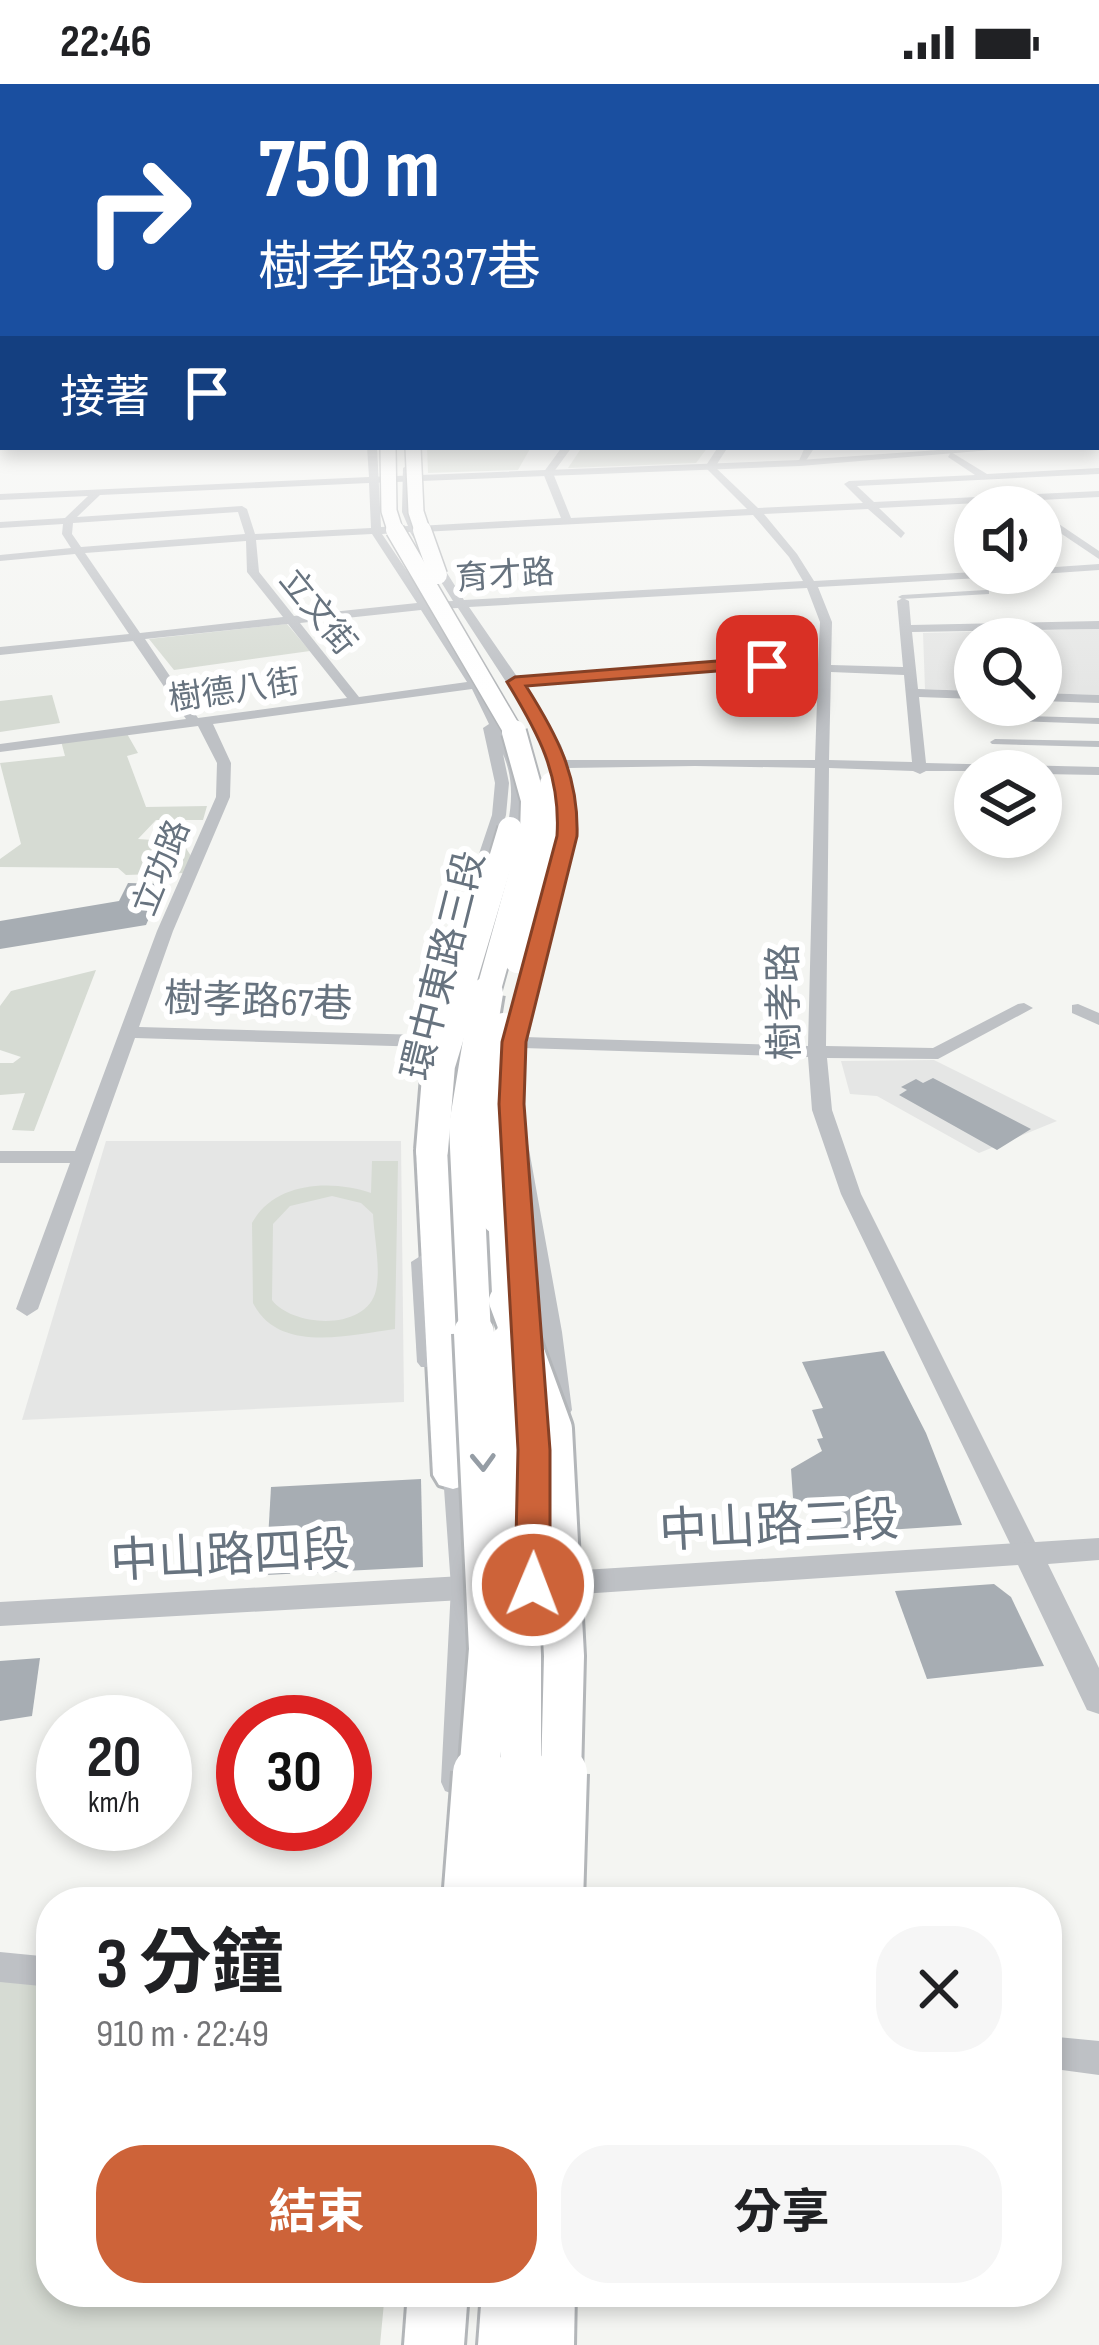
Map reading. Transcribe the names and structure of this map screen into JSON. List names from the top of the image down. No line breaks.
{"streets":{"street":["育才路","立文街","樹德八街","立功路","環中東路三段","樹孝路67巷","樹孝路","中山路三段","中山路四段"]},"crossings":[["育才路","立文街"],["育才路","立功路"],["育才路","環中東路三段"],["育才路","樹孝路"],["立文街","樹德八街"],["立文街","立功路"],["樹德八街","立功路"],["樹德八街","環中東路三段"],["立功路","樹孝路67巷"],["環中東路三段","樹孝路67巷"],["環中東路三段","中山路三段"],["環中東路三段","中山路四段"],["樹孝路67巷","樹孝路"],["樹孝路","中山路三段"],["中山路三段","中山路四段"]],"page":{"status":"22:46","turn":["750 m","樹孝路337巷"],"then":"接著","speed":"20 km/h","limit":"30","heading":["3 分鐘","910 m · 22:49"],"buttons":["結束","分享"]}}
